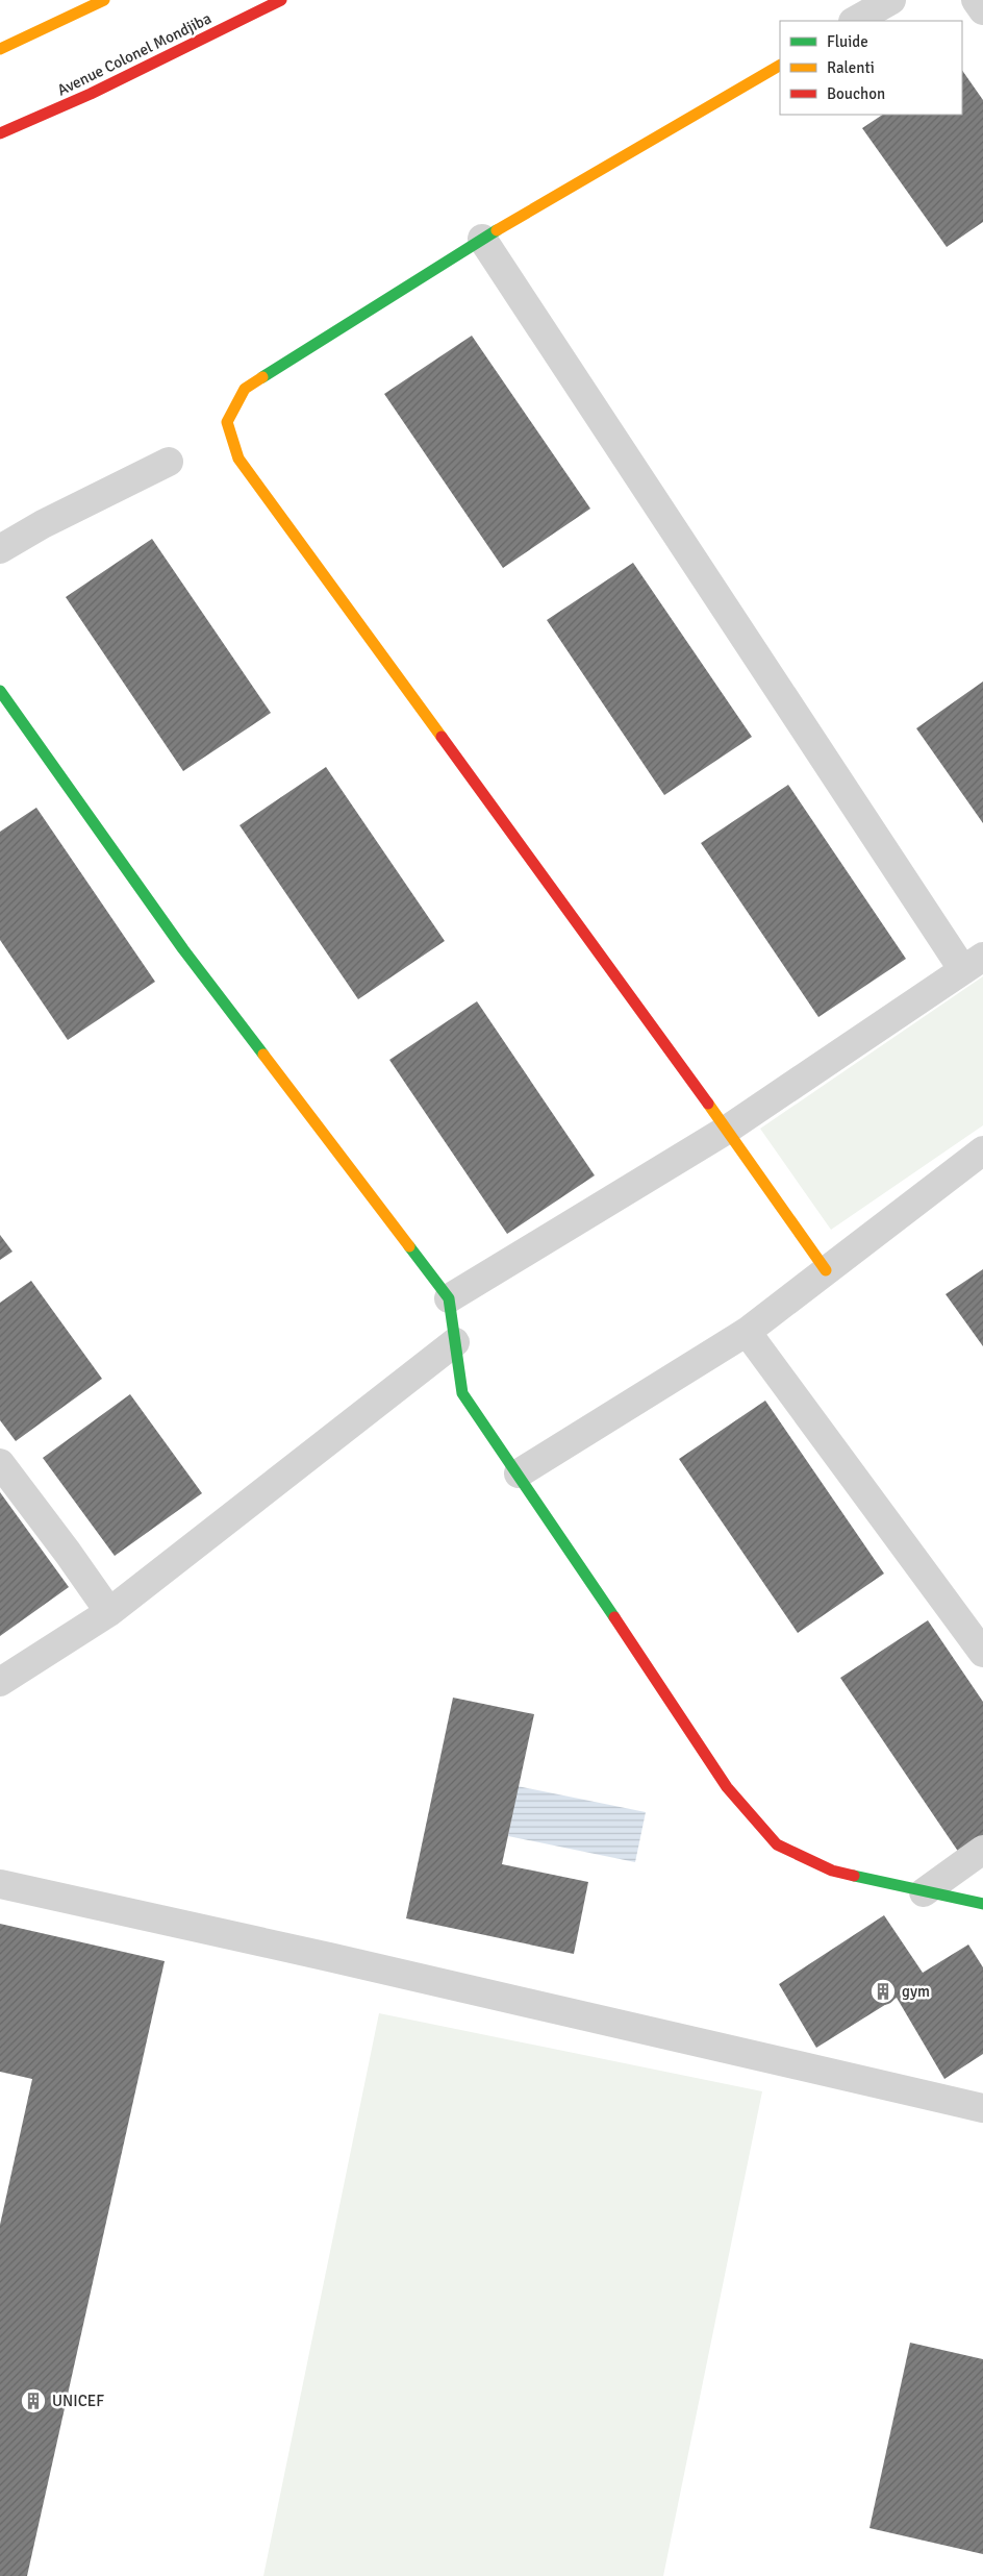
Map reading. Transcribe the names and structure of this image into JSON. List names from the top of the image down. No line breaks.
{"streets":{"street":["Avenue Colonel Mondjiba"]},"places":{"building":["gym","UNICEF"]},"legend":["Fluide","Ralenti","Bouchon"]}
